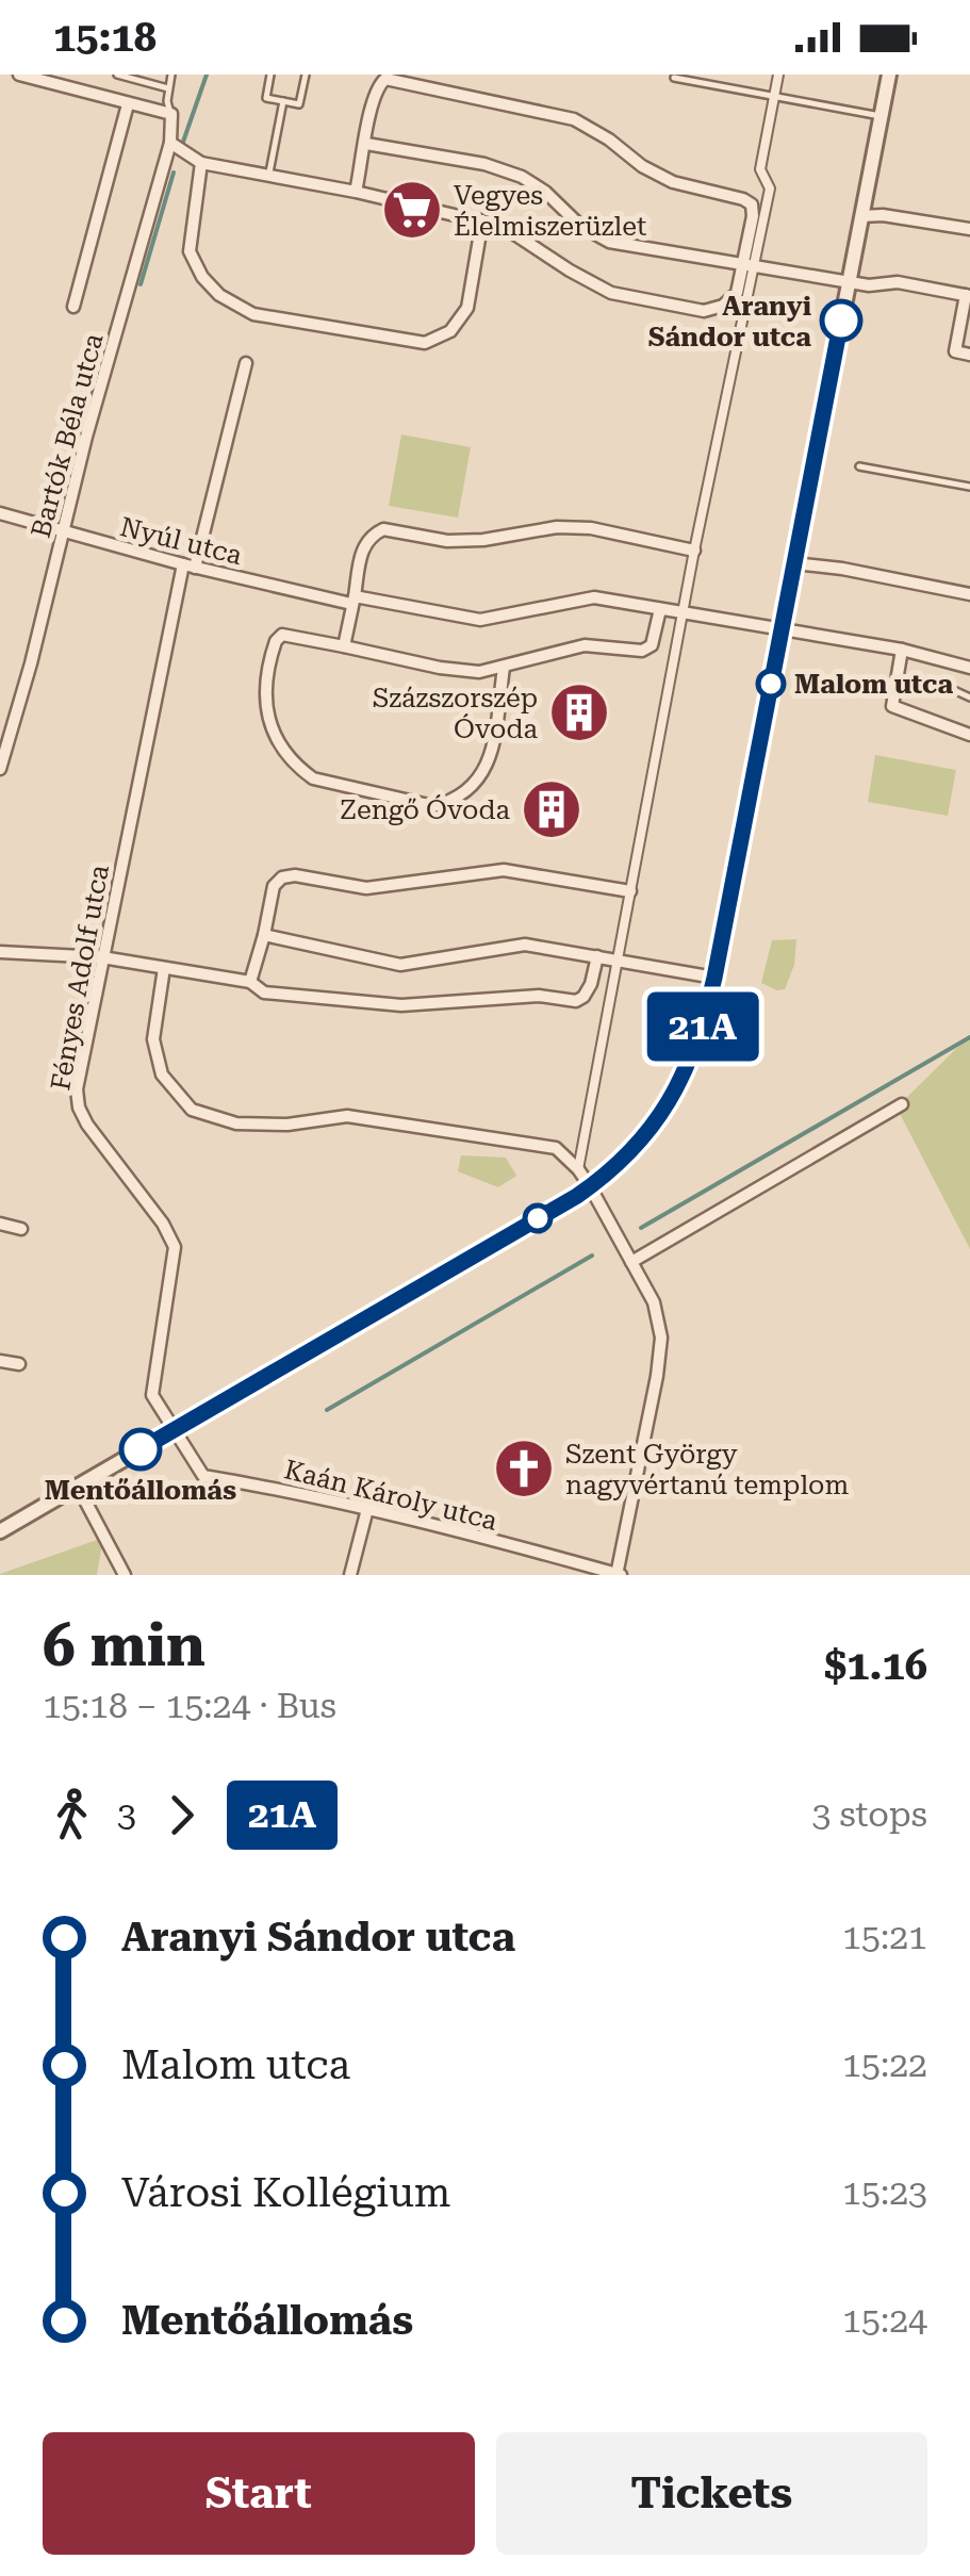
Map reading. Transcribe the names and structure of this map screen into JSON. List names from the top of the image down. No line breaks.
{"streets":{"street":["Bartók Béla utca","Nyúl utca","Fényes Adolf utca","Kaán Károly utca"]},"crossings":[["Bartók Béla utca","Nyúl utca"],["Nyúl utca","Fényes Adolf utca"],["Fényes Adolf utca","Kaán Károly utca"]],"places":{"supermarket":["Vegyes Élelmiszerüzlet"],"other":["Aranyi Sándor utca","Malom utca","Mentőállomás"],"building":["Százszorszép Óvoda","Zengő Óvoda"],"church":["Szent György nagyvértanú templom"]},"lines":["bus line 21A"],"page":{"status":"15:18","on_map":"21A","heading":["6 min","15:18 – 15:24 · Bus","$1.16"],"legs":["3","21A","3 stops"],"list":[{"name":"Aranyi Sándor utca","value":"15:21"},{"name":"Malom utca","value":"15:22"},{"name":"Városi Kollégium","value":"15:23"},{"name":"Mentőállomás","value":"15:24"}],"buttons":["Start","Tickets"]}}
